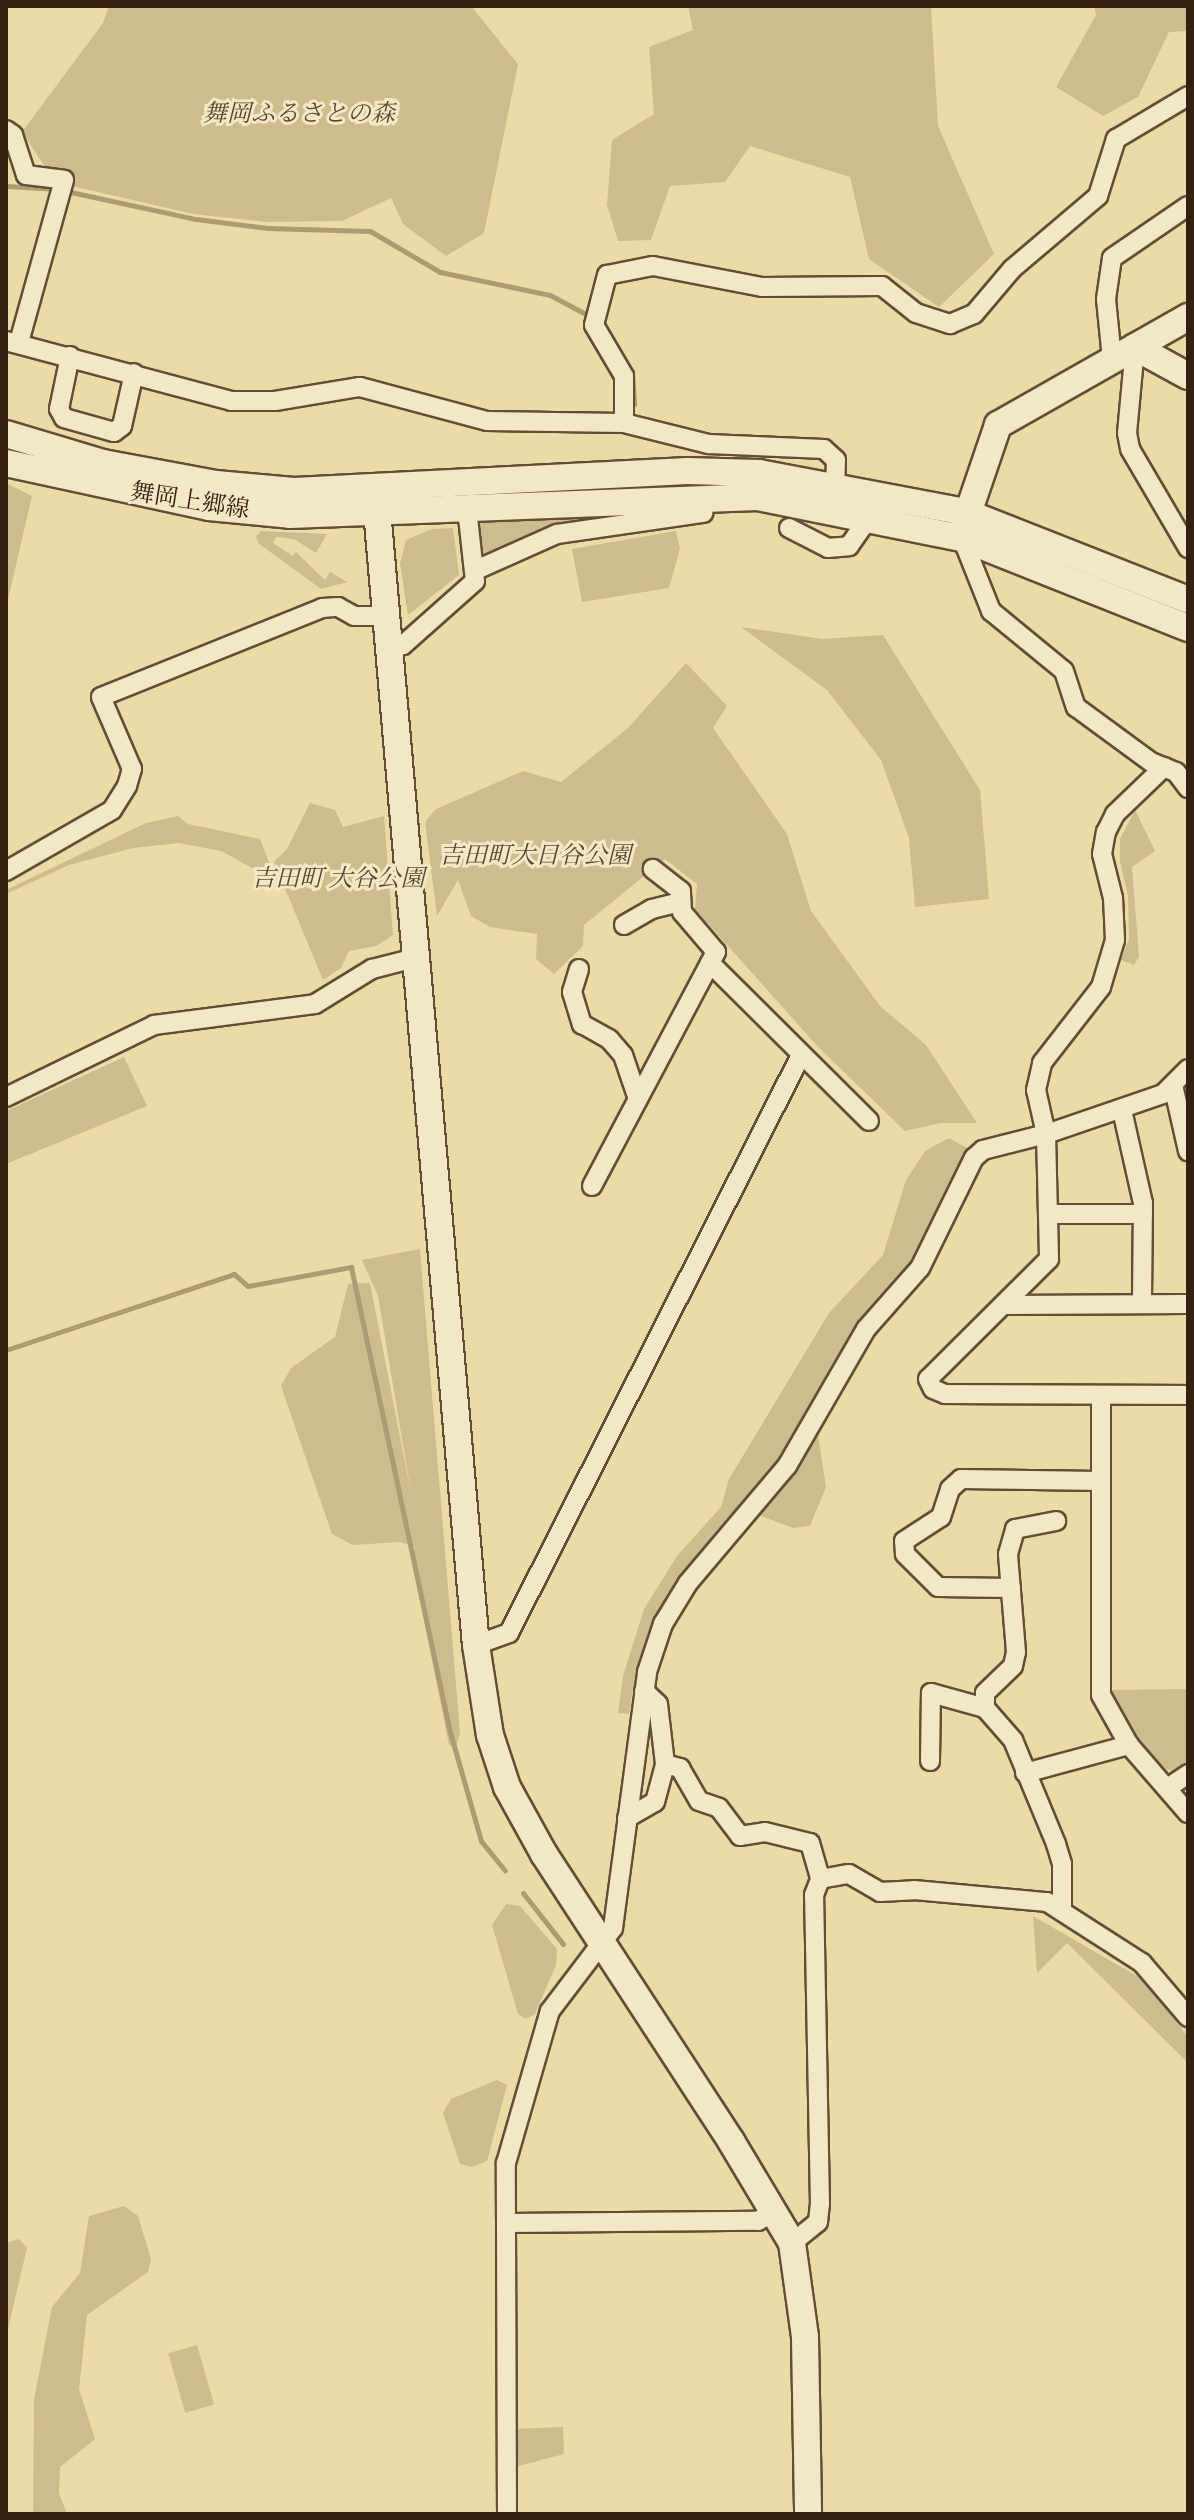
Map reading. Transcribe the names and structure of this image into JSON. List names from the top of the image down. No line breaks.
{"streets":{"street":["舞岡上郷線"]},"parks":["舞岡ふるさとの森","吉田町大日谷公園","吉田町 大谷公園"]}
